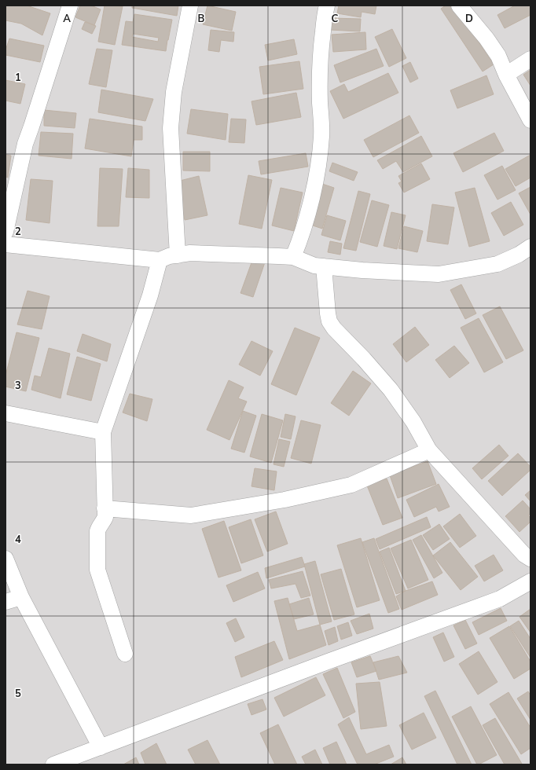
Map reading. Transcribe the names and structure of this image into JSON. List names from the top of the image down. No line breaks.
{"grid":{"columns":["A","B","C","D"],"rows":["1","2","3","4","5"]}}
